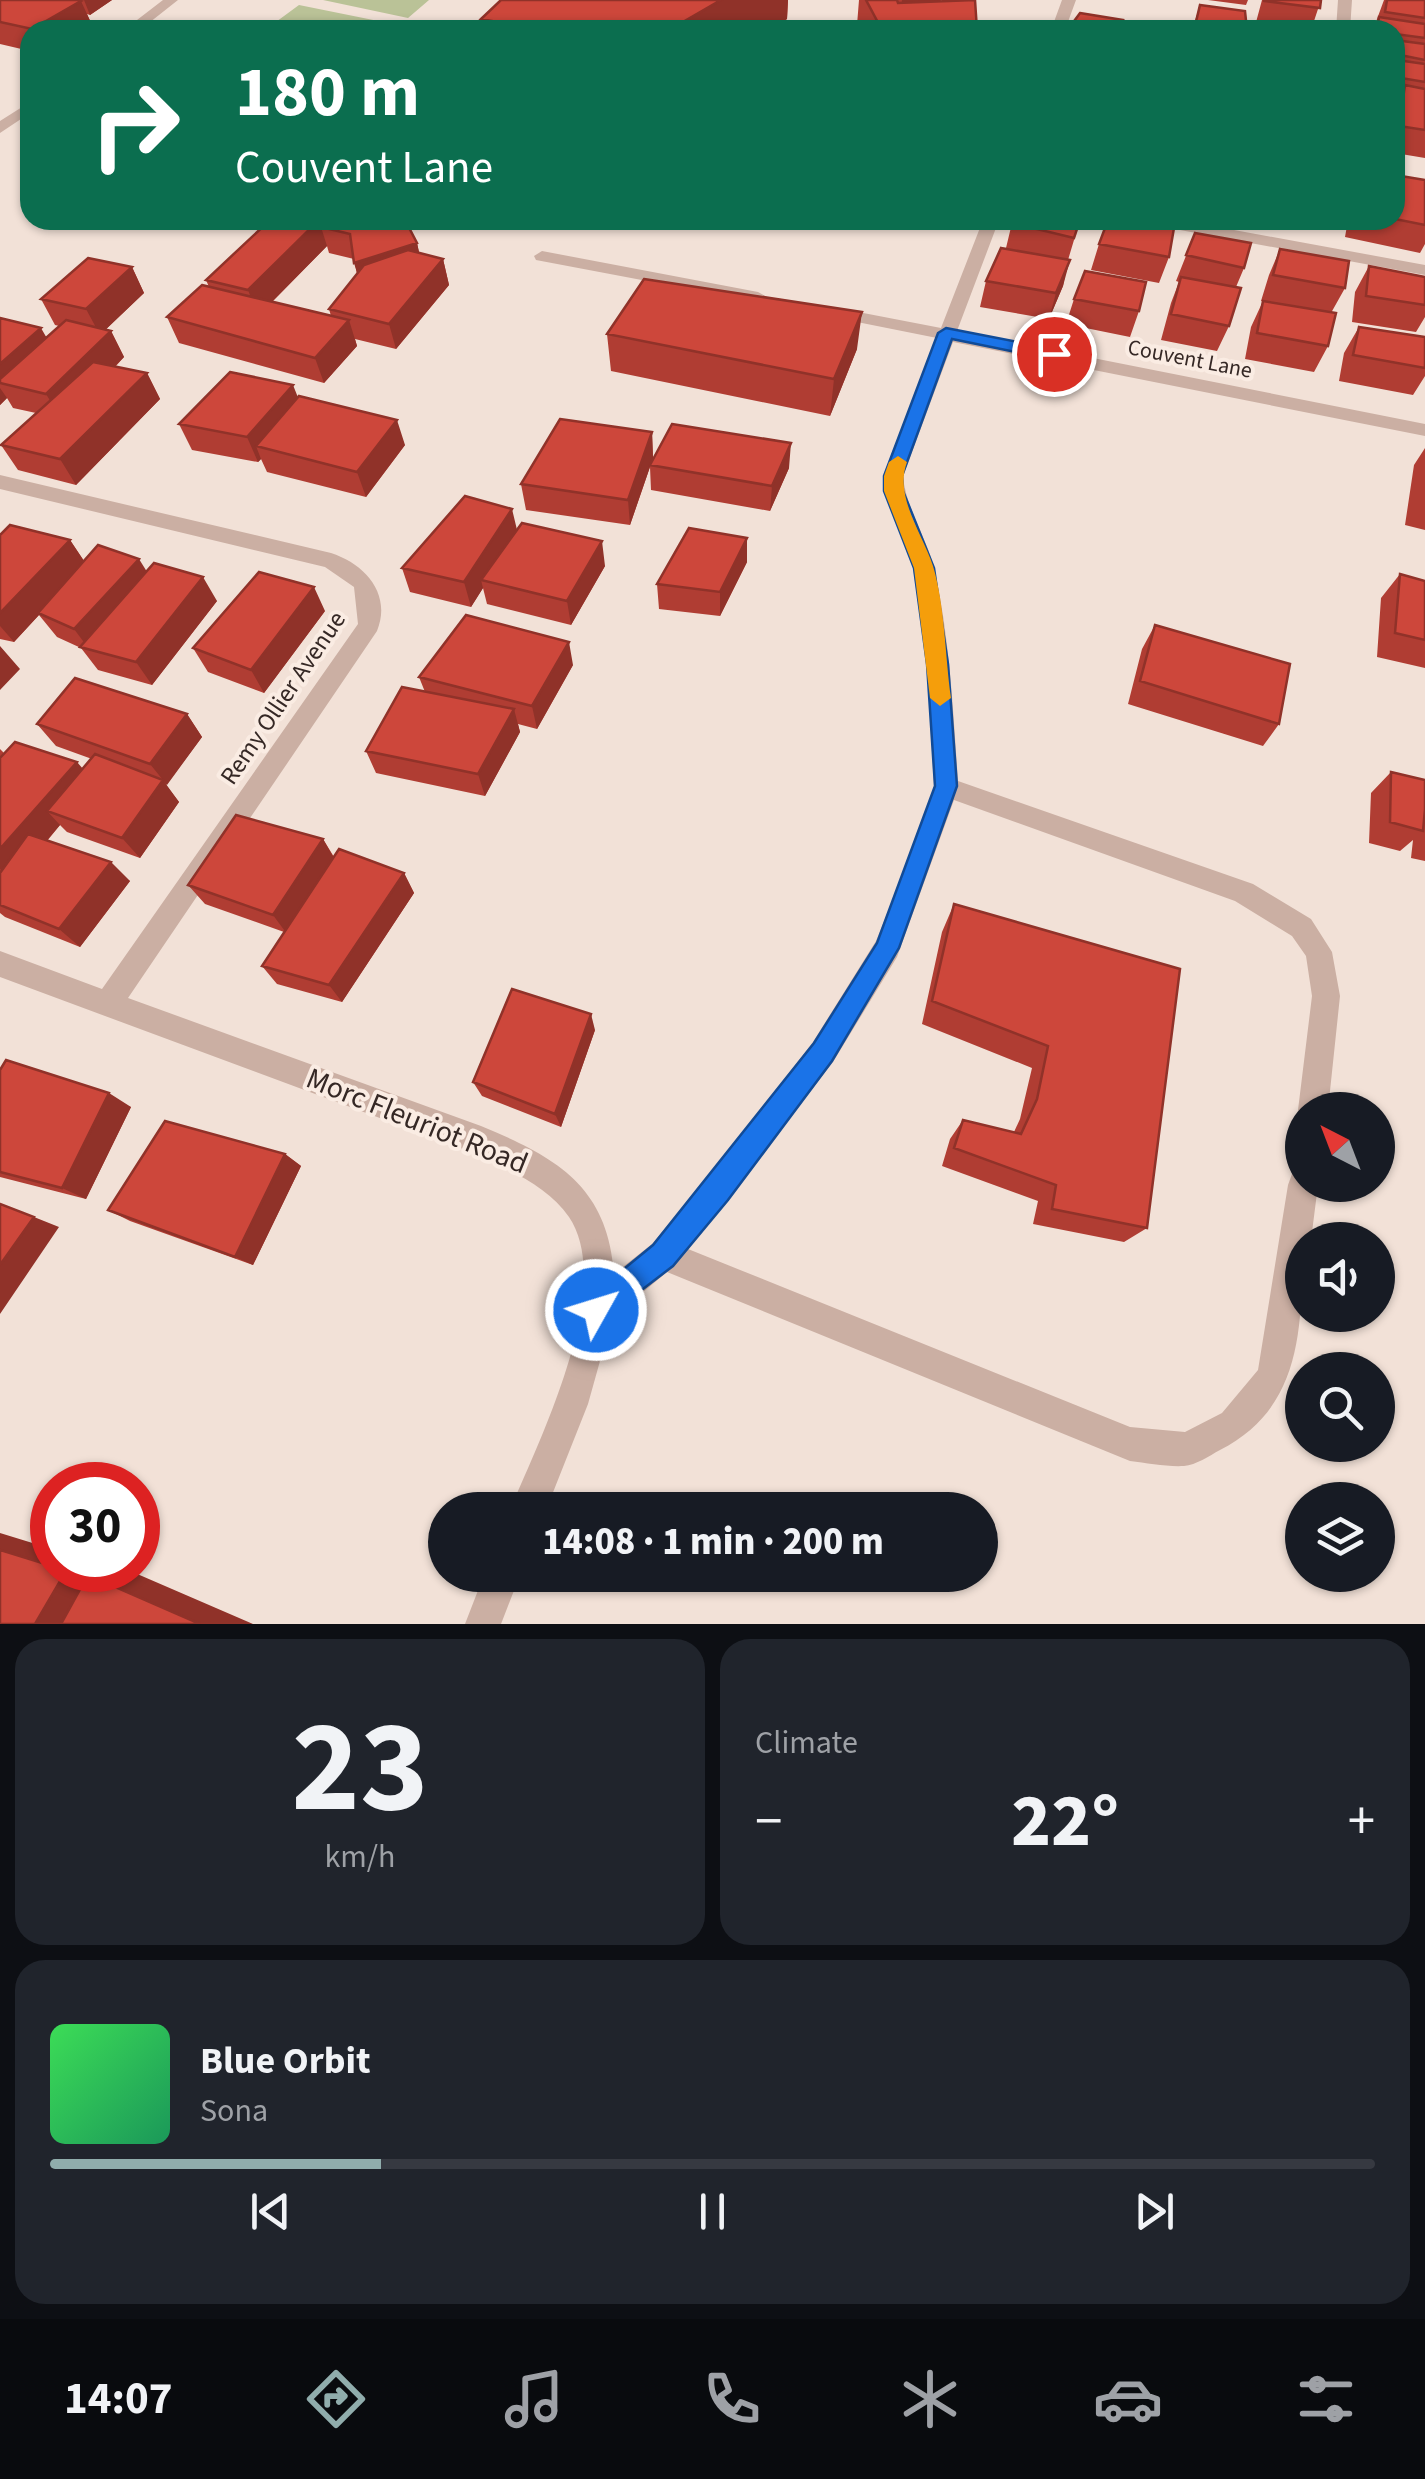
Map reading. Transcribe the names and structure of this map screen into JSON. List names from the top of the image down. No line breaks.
{"streets":{"street":["Couvent Lane","Remy Ollier Avenue","Morc Fleuriot Road"]},"crossings":[["Remy Ollier Avenue","Morc Fleuriot Road"]],"north":"top left","page":{"turn":["180 m","Couvent Lane"],"limit":"30","trip":"14:08 · 1 min · 200 m","tile":[["23","km/h"],"Climate"],"heat":["−","22°","+"],"song":["Blue Orbit","Sona"],"tabs":"14:07"}}
